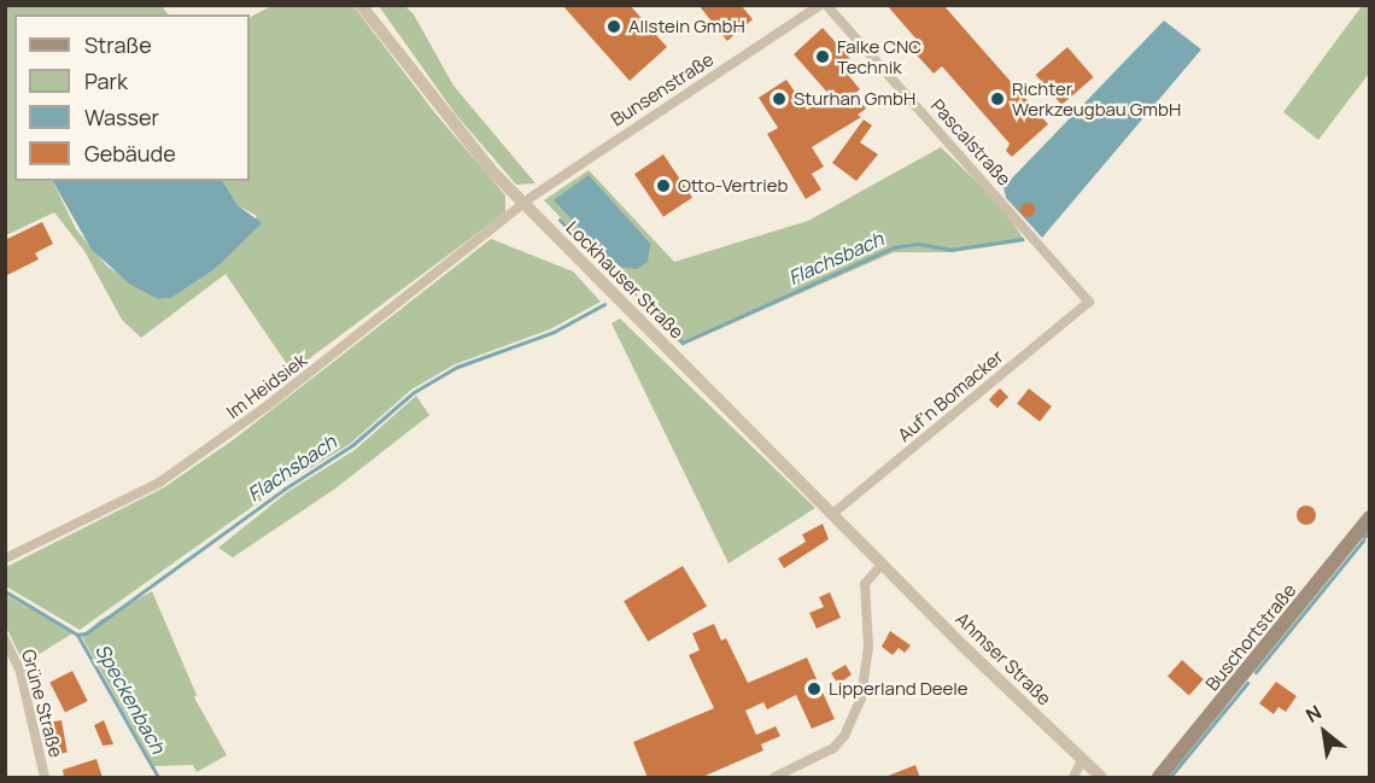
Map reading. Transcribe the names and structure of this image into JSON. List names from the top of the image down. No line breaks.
{"streets":{"main road":["Buschortstraße"],"street":["Bunsenstraße","Pascalstraße","Lockhauser Straße","Im Heidsiek","Auf'n Bomacker","Ahmser Straße","Grüne Straße"]},"crossings":[["Bunsenstraße","Lockhauser Straße"],["Bunsenstraße","Im Heidsiek"],["Pascalstraße","Auf'n Bomacker"],["Lockhauser Straße","Im Heidsiek"],["Lockhauser Straße","Auf'n Bomacker"],["Lockhauser Straße","Ahmser Straße"]],"water":["Flachsbach","Speckenbach"],"places":["Allstein GmbH","Falke CNC Technik","Sturhan GmbH","Richter Werkzeugbau GmbH","Otto-Vertrieb","Lipperland Deele"],"legend":["Straße","Park","Wasser","Gebäude"],"north":"top left"}
